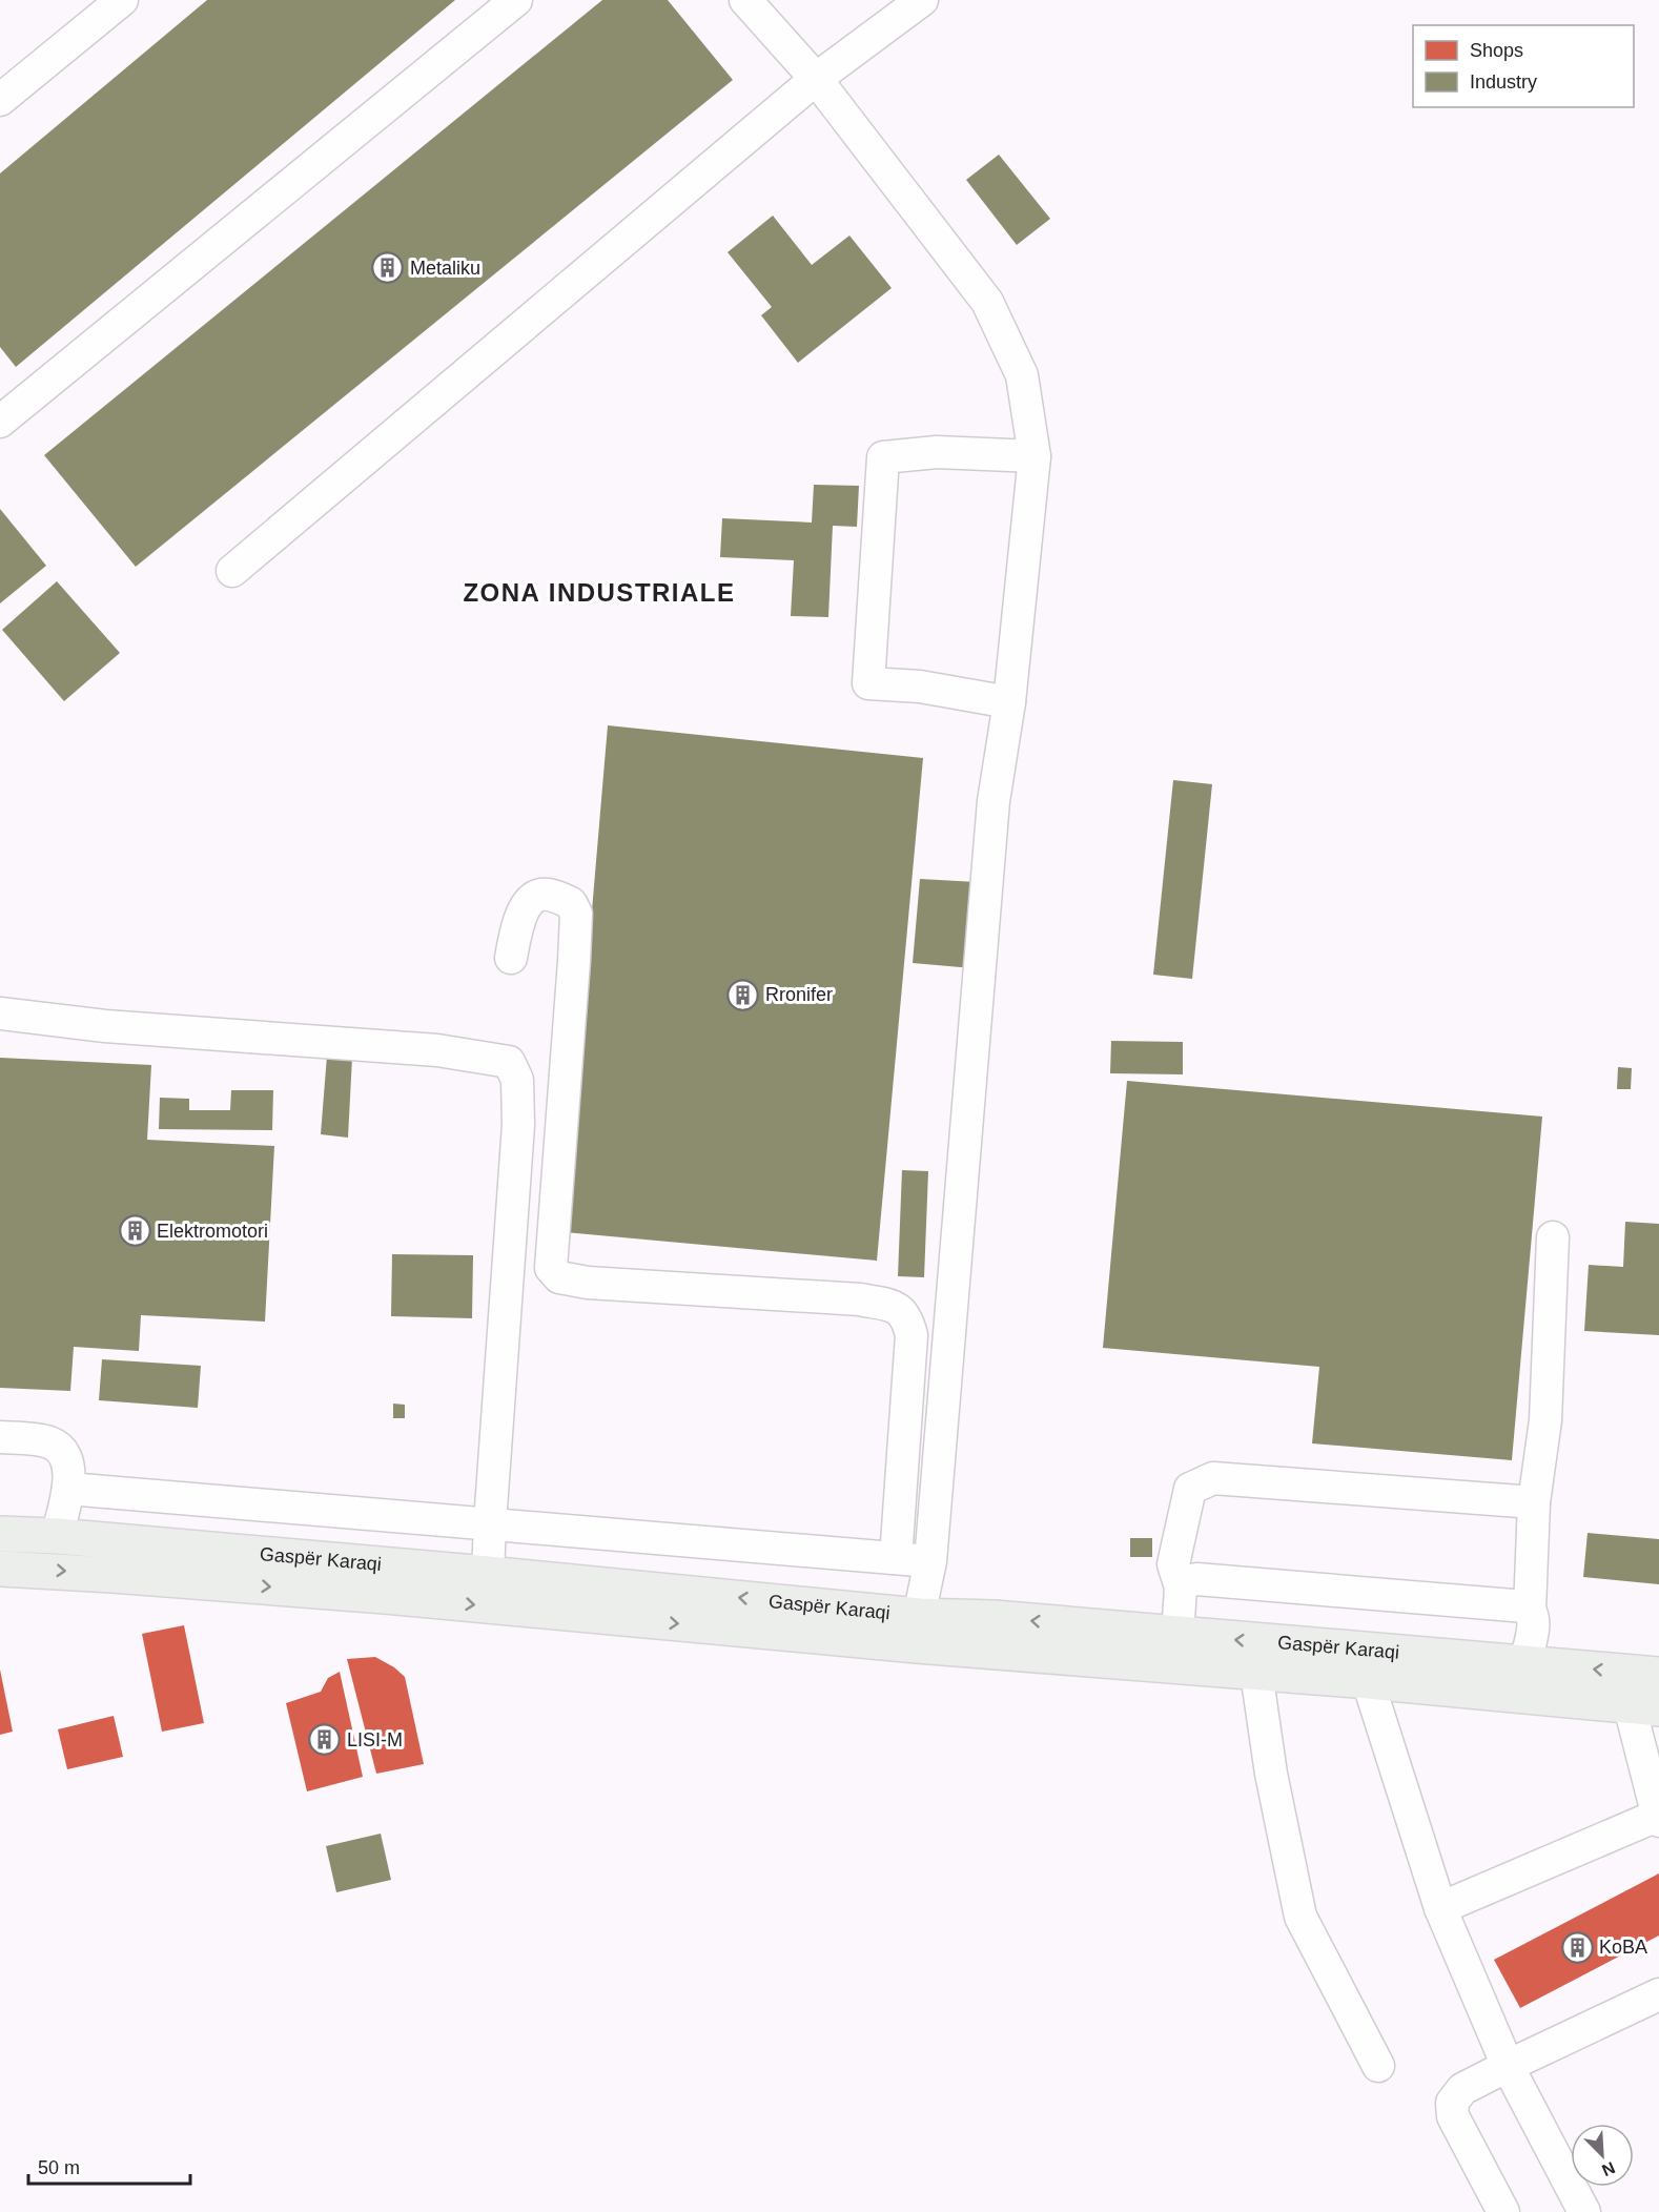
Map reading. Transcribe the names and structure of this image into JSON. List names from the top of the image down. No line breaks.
{"streets":{"main road":["Gaspër Karaqi"]},"districts":["ZONA INDUSTRIALE"],"places":{"building":["Metaliku","Rronifer","Elektromotori","LISI-M","KoBA"]},"legend":["Shops","Industry"],"scale_bar":"50 m","north":"bottom right"}
